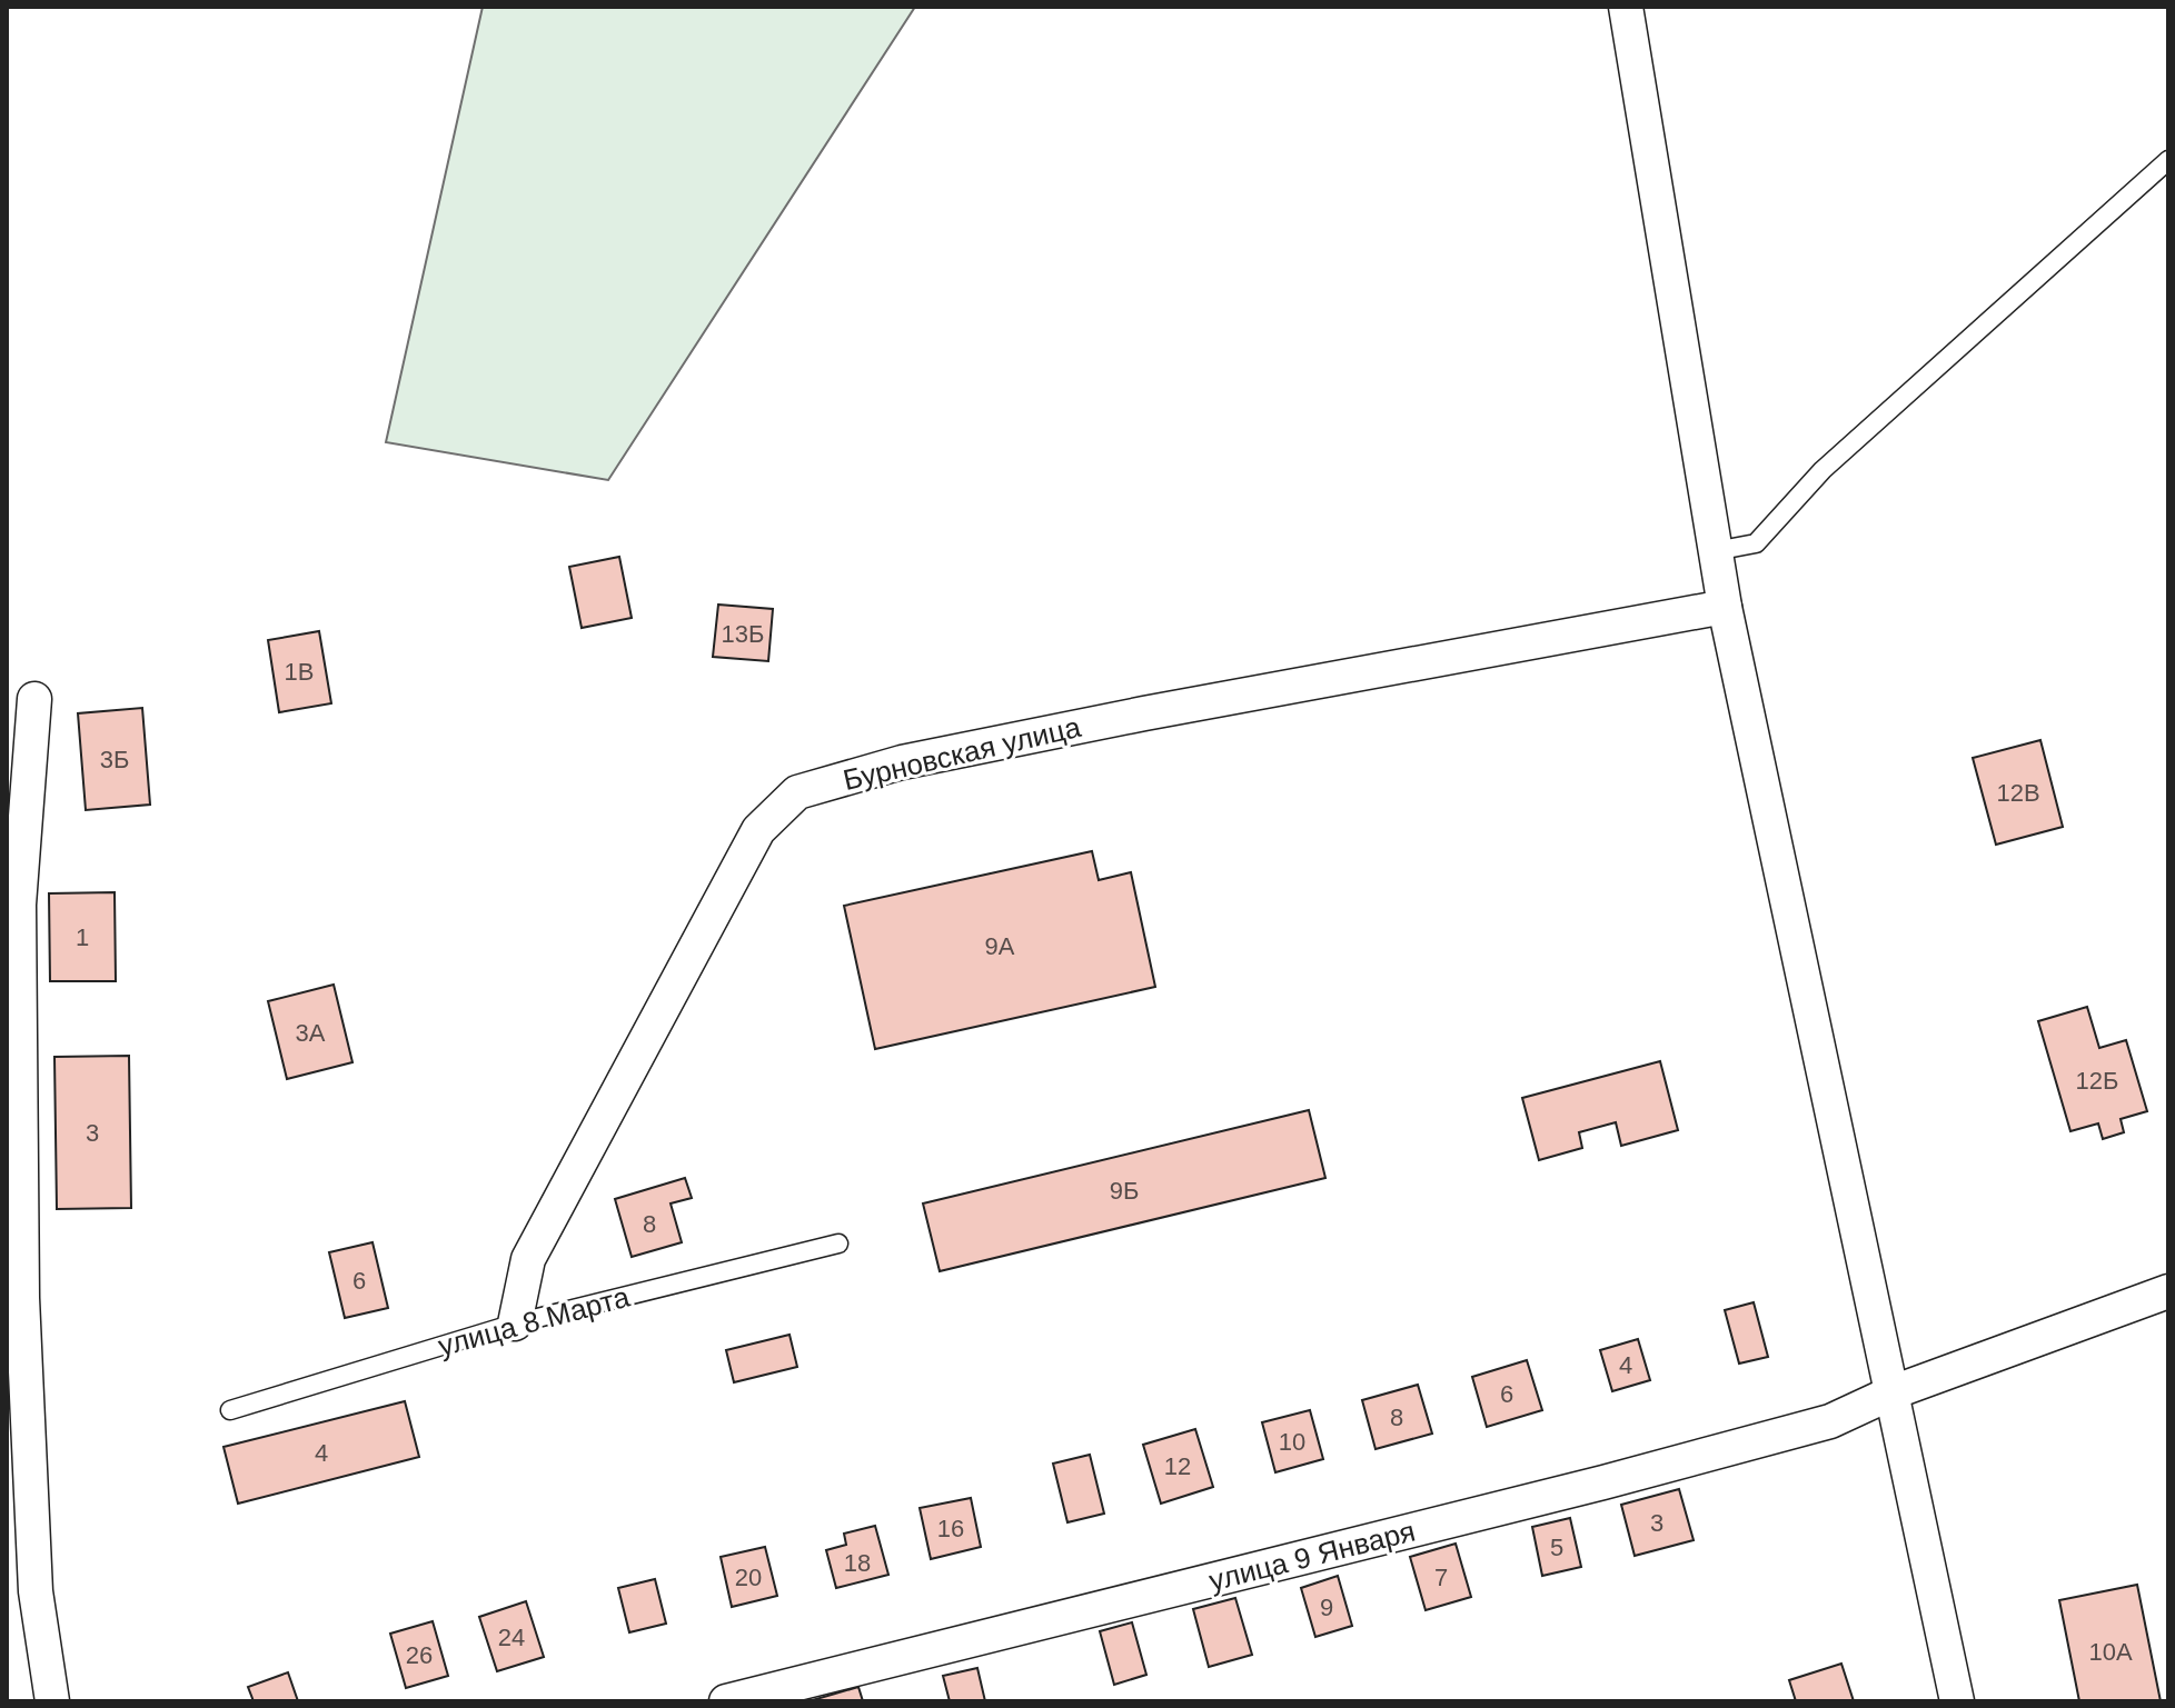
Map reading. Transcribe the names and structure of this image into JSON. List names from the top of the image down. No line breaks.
{"streets":{"street":["Бурновская улица","улица 9 Января"],"lane":["улица 8 Марта"]},"crossings":[["Бурновская улица","улица 8 Марта"]],"house_numbers":["13Б","1В","3Б","12В","1","9А","3А","12Б","3","9Б","8","6","4","6","8","10","4","12","3","16","5","18","20","7","9","24","10А","26"]}
